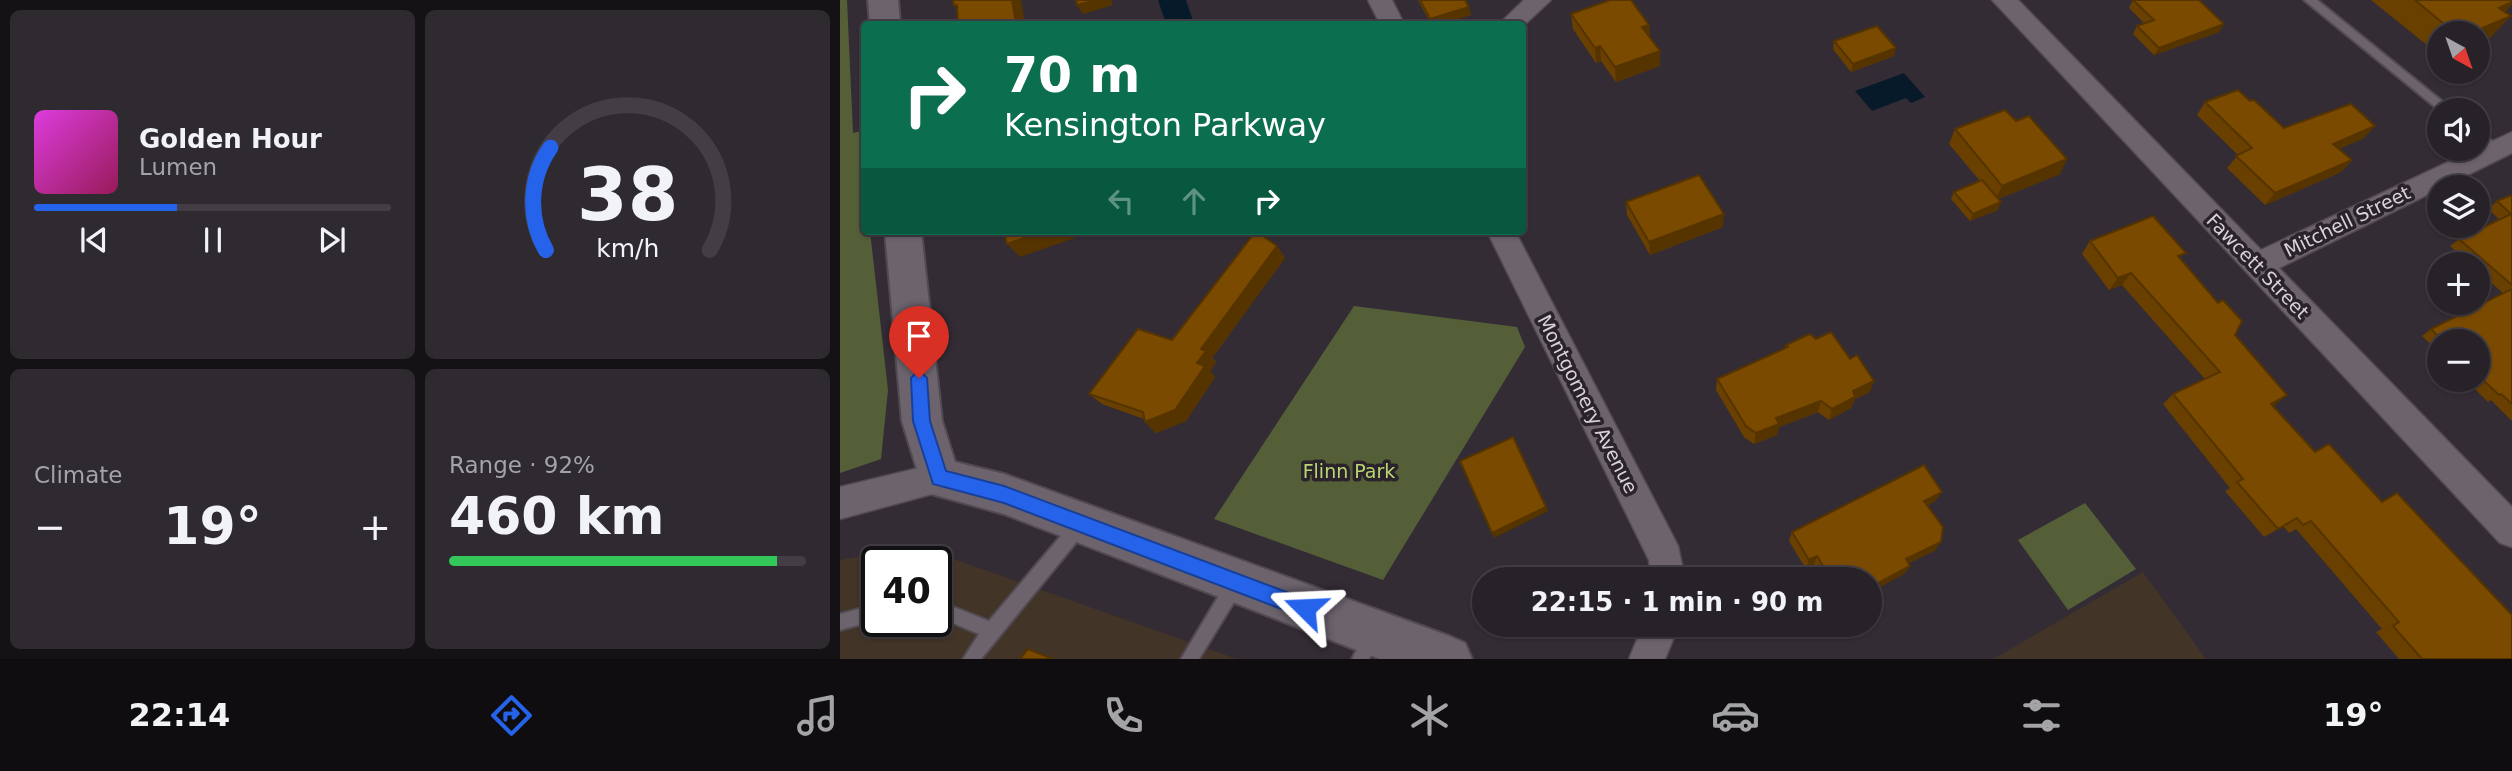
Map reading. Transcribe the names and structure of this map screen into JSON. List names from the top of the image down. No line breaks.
{"streets":{"street":["Mitchell Street","Fawcett Street","Montgomery Avenue"]},"crossings":[["Mitchell Street","Fawcett Street"]],"parks":["Flinn Park"],"north":"bottom right","page":{"map_buttons":["+","−"],"turn":["70 m","Kensington Parkway"],"song":["Golden Hour","Lumen"],"tile":["Climate",["Range · 92%","460 km"]],"heat":["−","19°","+"],"limit":"40","trip":"22:15 · 1 min · 90 m","tabs":["22:14","19°"],"gauge":["38","km/h"]}}
